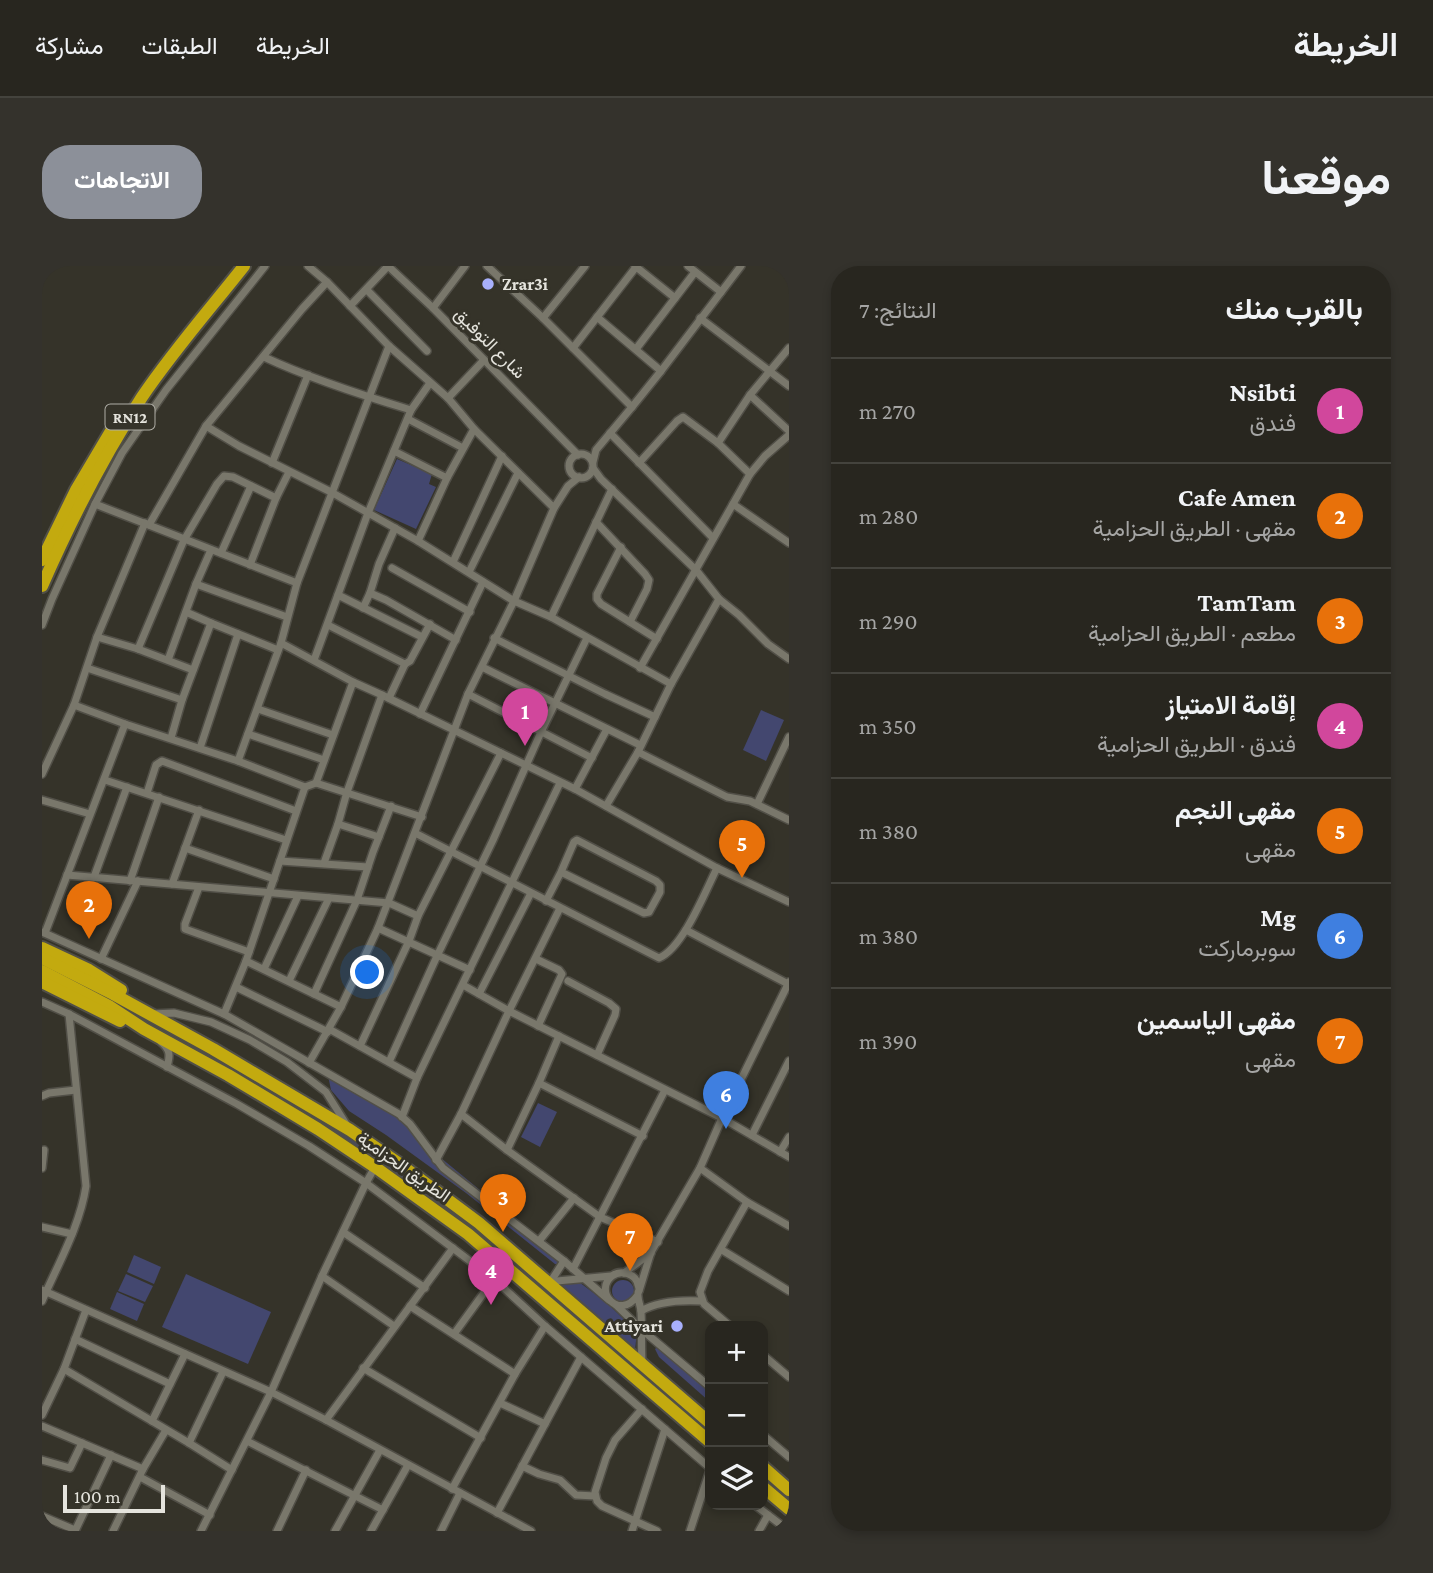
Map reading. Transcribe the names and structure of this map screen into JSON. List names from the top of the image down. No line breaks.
{"streets":{"highway":["RN12","الطريق الحزامية"],"street":["شارع التوفيق"]},"places":["Zrar3i","Attiyari"],"scale_bar":"100 m","page":{"header":"الخريطة","nav":["الخريطة","الطبقات","مشاركة"],"title":"موقعنا","buttons":"الاتجاهات","heading":["بالقرب منك","النتائج: 7"],"list":[{"mark":"1","name":"Nsibti","note":"فندق","value":"270 m"},{"mark":"2","name":"Cafe Amen","note":"مقهى · الطريق الحزامية","value":"280 m"},{"mark":"3","name":"TamTam","note":"مطعم · الطريق الحزامية","value":"290 m"},{"mark":"4","name":"إقامة الامتياز","note":"فندق · الطريق الحزامية","value":"350 m"},{"mark":"5","name":"مقهى النجم","note":"مقهى","value":"380 m"},{"mark":"6","name":"Mg","note":"سوبرماركت","value":"380 m"},{"mark":"7","name":"مقهى الياسمين","note":"مقهى","value":"390 m"}],"pins":["1","5","2","6","3","7","4"],"map_buttons":["+","−"],"scale":"100 m"}}
